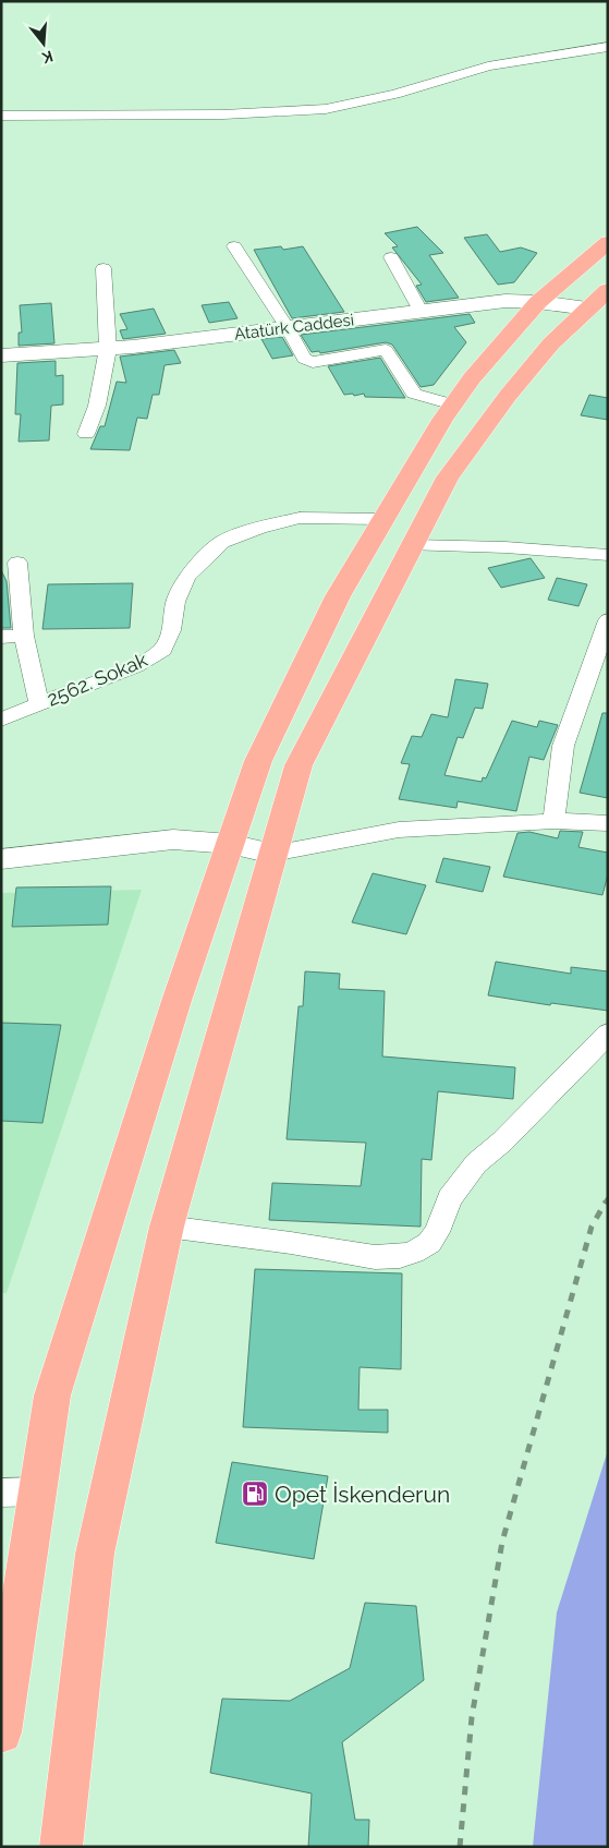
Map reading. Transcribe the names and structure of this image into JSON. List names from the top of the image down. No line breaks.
{"streets":{"street":["Atatürk Caddesi","2562. Sokak"]},"places":{"fuel station":["Opet İskenderun"]},"north":"bottom"}
